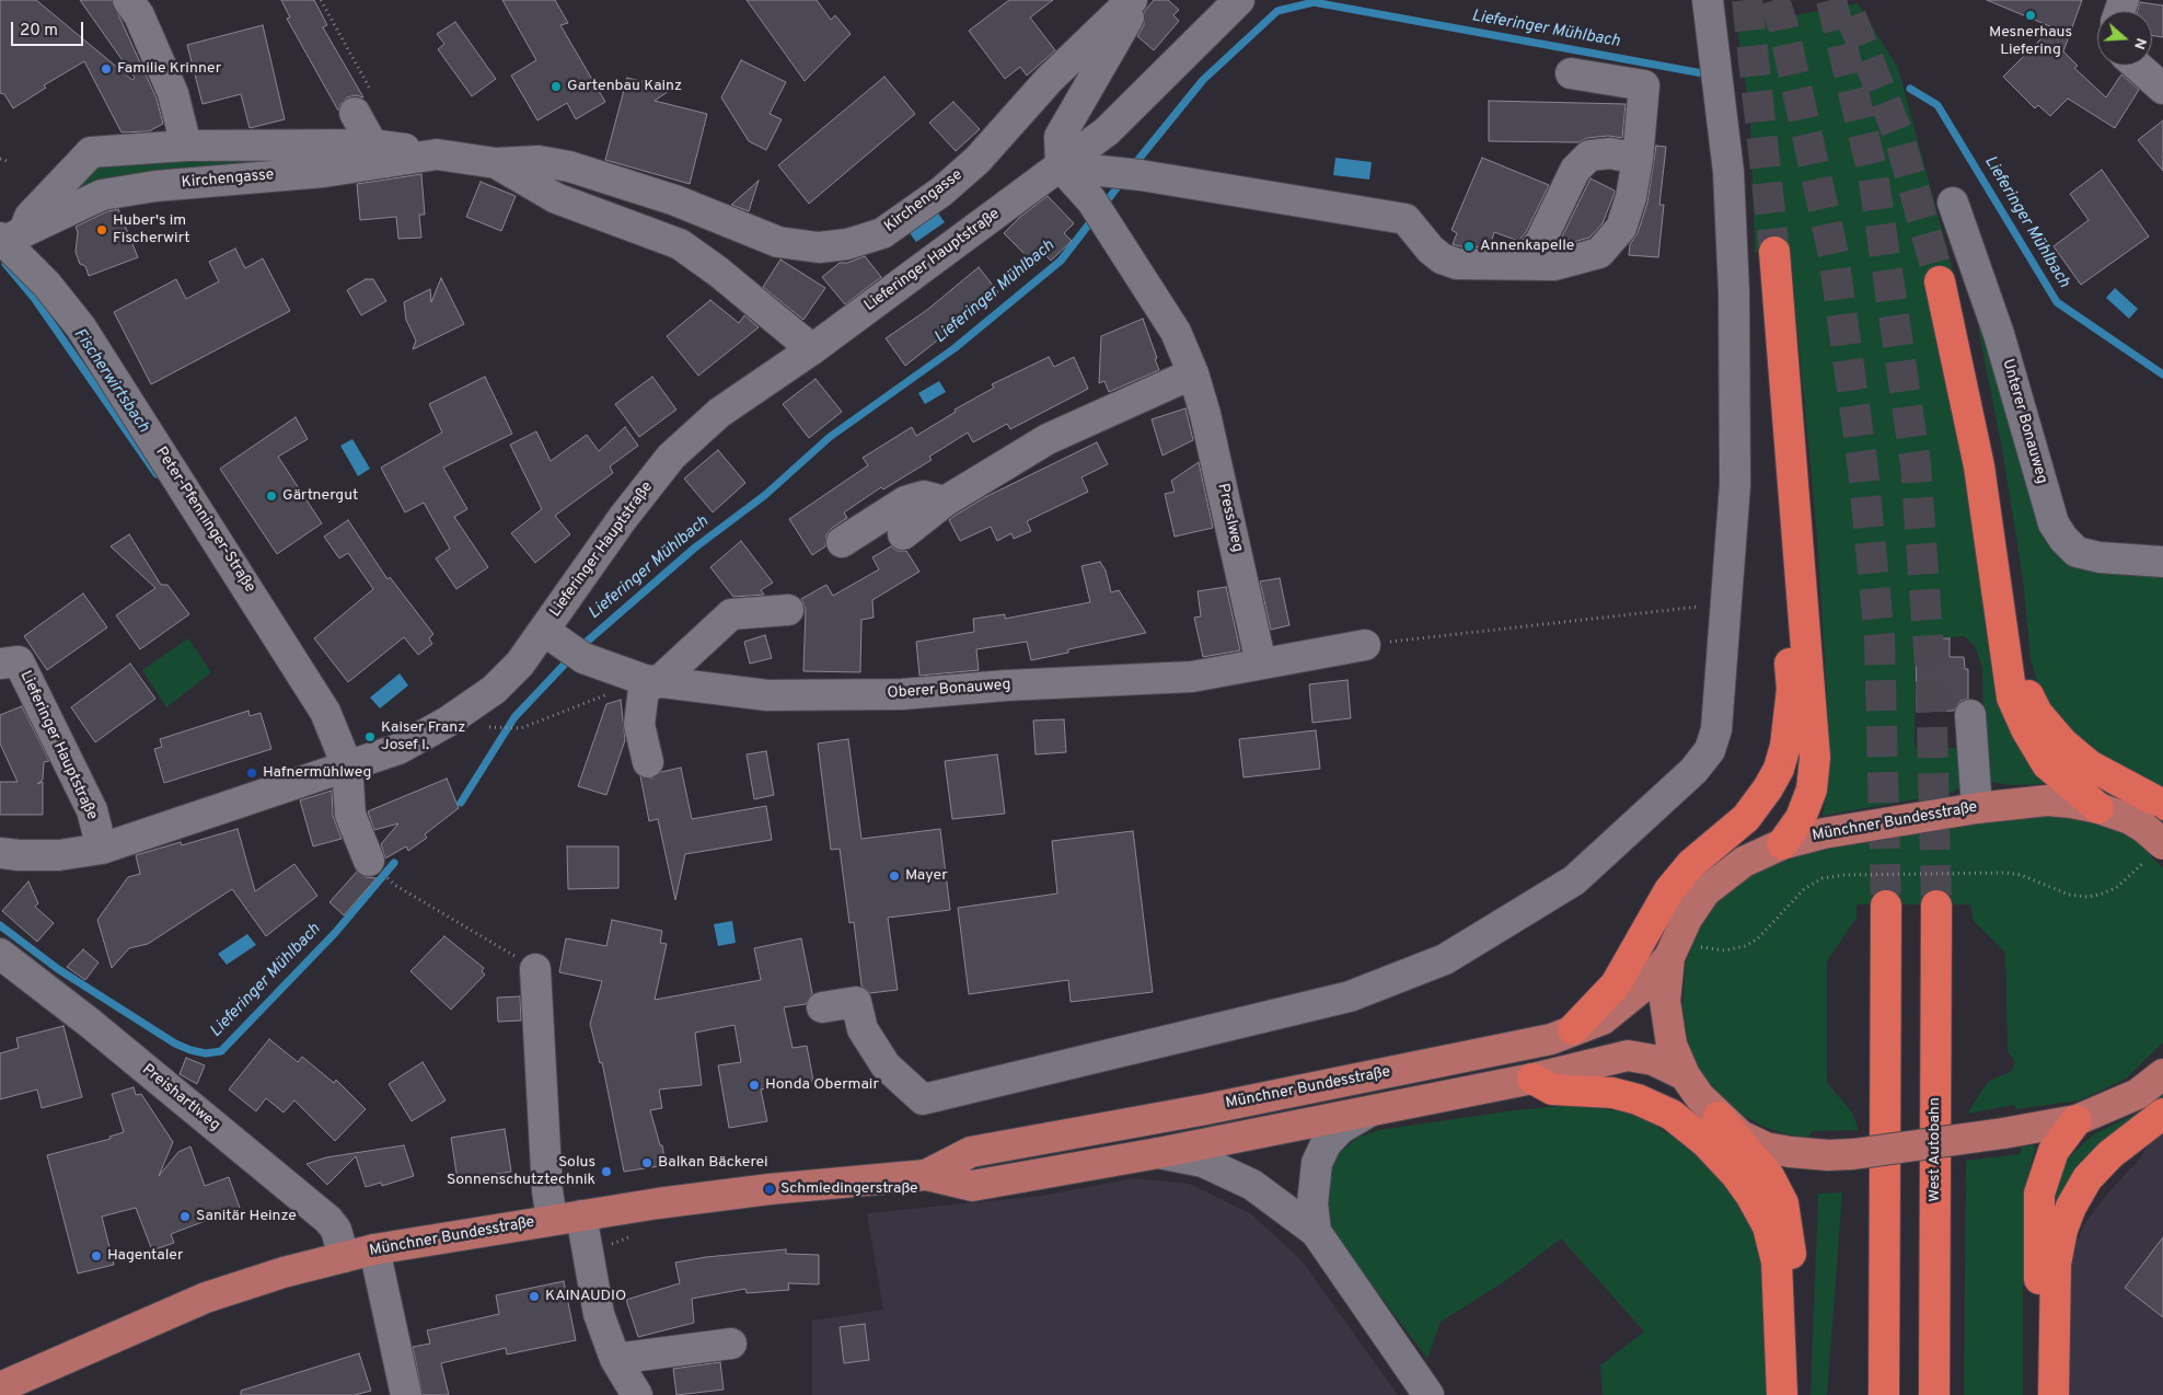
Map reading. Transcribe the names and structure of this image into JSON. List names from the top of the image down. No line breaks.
{"streets":{"highway":["West Autobahn"],"main road":["Münchner Bundesstraße"],"street":["Kirchengasse","Lieferinger Hauptstraße","Unterer Bonauweg","Presslweg","Peter-Pfenninger-Straße","Oberer Bonauweg","Preishartlweg"]},"crossings":[["Kirchengasse","Lieferinger Hauptstraße"],["Kirchengasse","Peter-Pfenninger-Straße"],["Lieferinger Hauptstraße","Presslweg"],["Lieferinger Hauptstraße","Peter-Pfenninger-Straße"],["Lieferinger Hauptstraße","Oberer Bonauweg"],["Presslweg","Oberer Bonauweg"],["Münchner Bundesstraße","Preishartlweg"]],"water":["Lieferinger Mühlbach","Fischerwirtsbach"],"places":["Mesnerhaus Liefering","Familie Krinner","Gartenbau Kainz","Huber's im Fischerwirt","Annenkapelle","Gärtnergut","Kaiser Franz Josef I.","Hafnermühlweg","Mayer","Honda Obermair","Balkan Bäckerei","Solus Sonnenschutztechnik","Schmiedingerstraße","Sanitär Heinze","Hagentaler","KAINAUDIO"],"scale_bar":"20 m","north":"right"}
